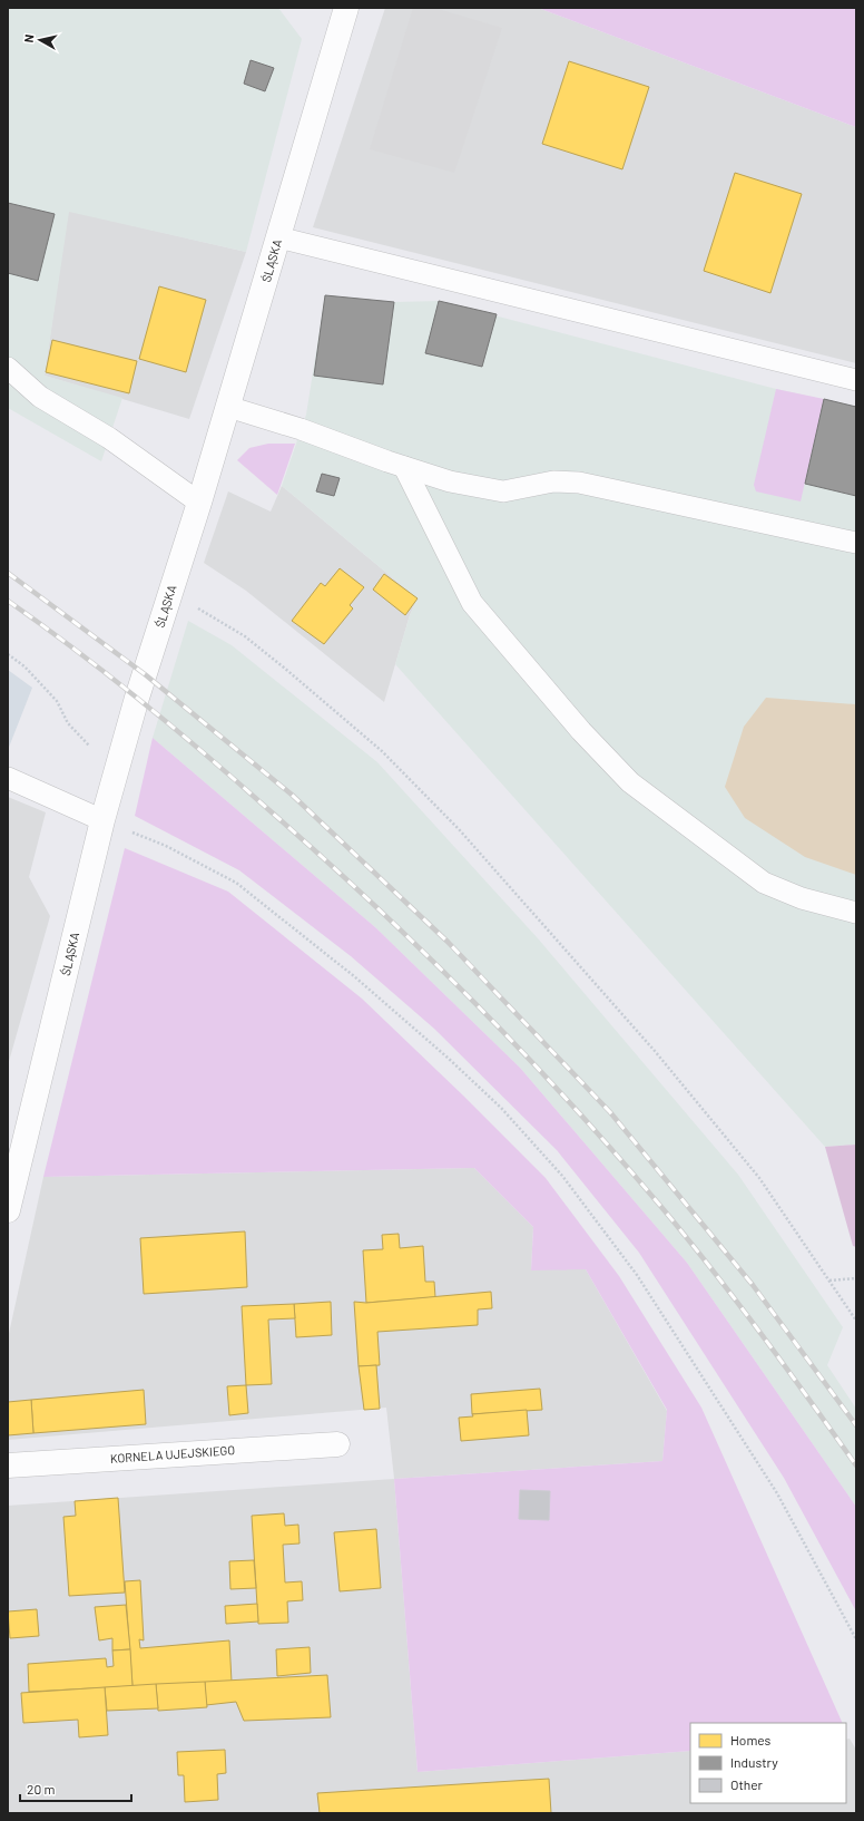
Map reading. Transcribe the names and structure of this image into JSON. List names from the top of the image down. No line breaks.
{"streets":{"street":["ŚLĄSKA","KORNELA UJEJSKIEGO"]},"legend":["Homes","Industry","Other"],"scale_bar":"20 m","north":"left"}
